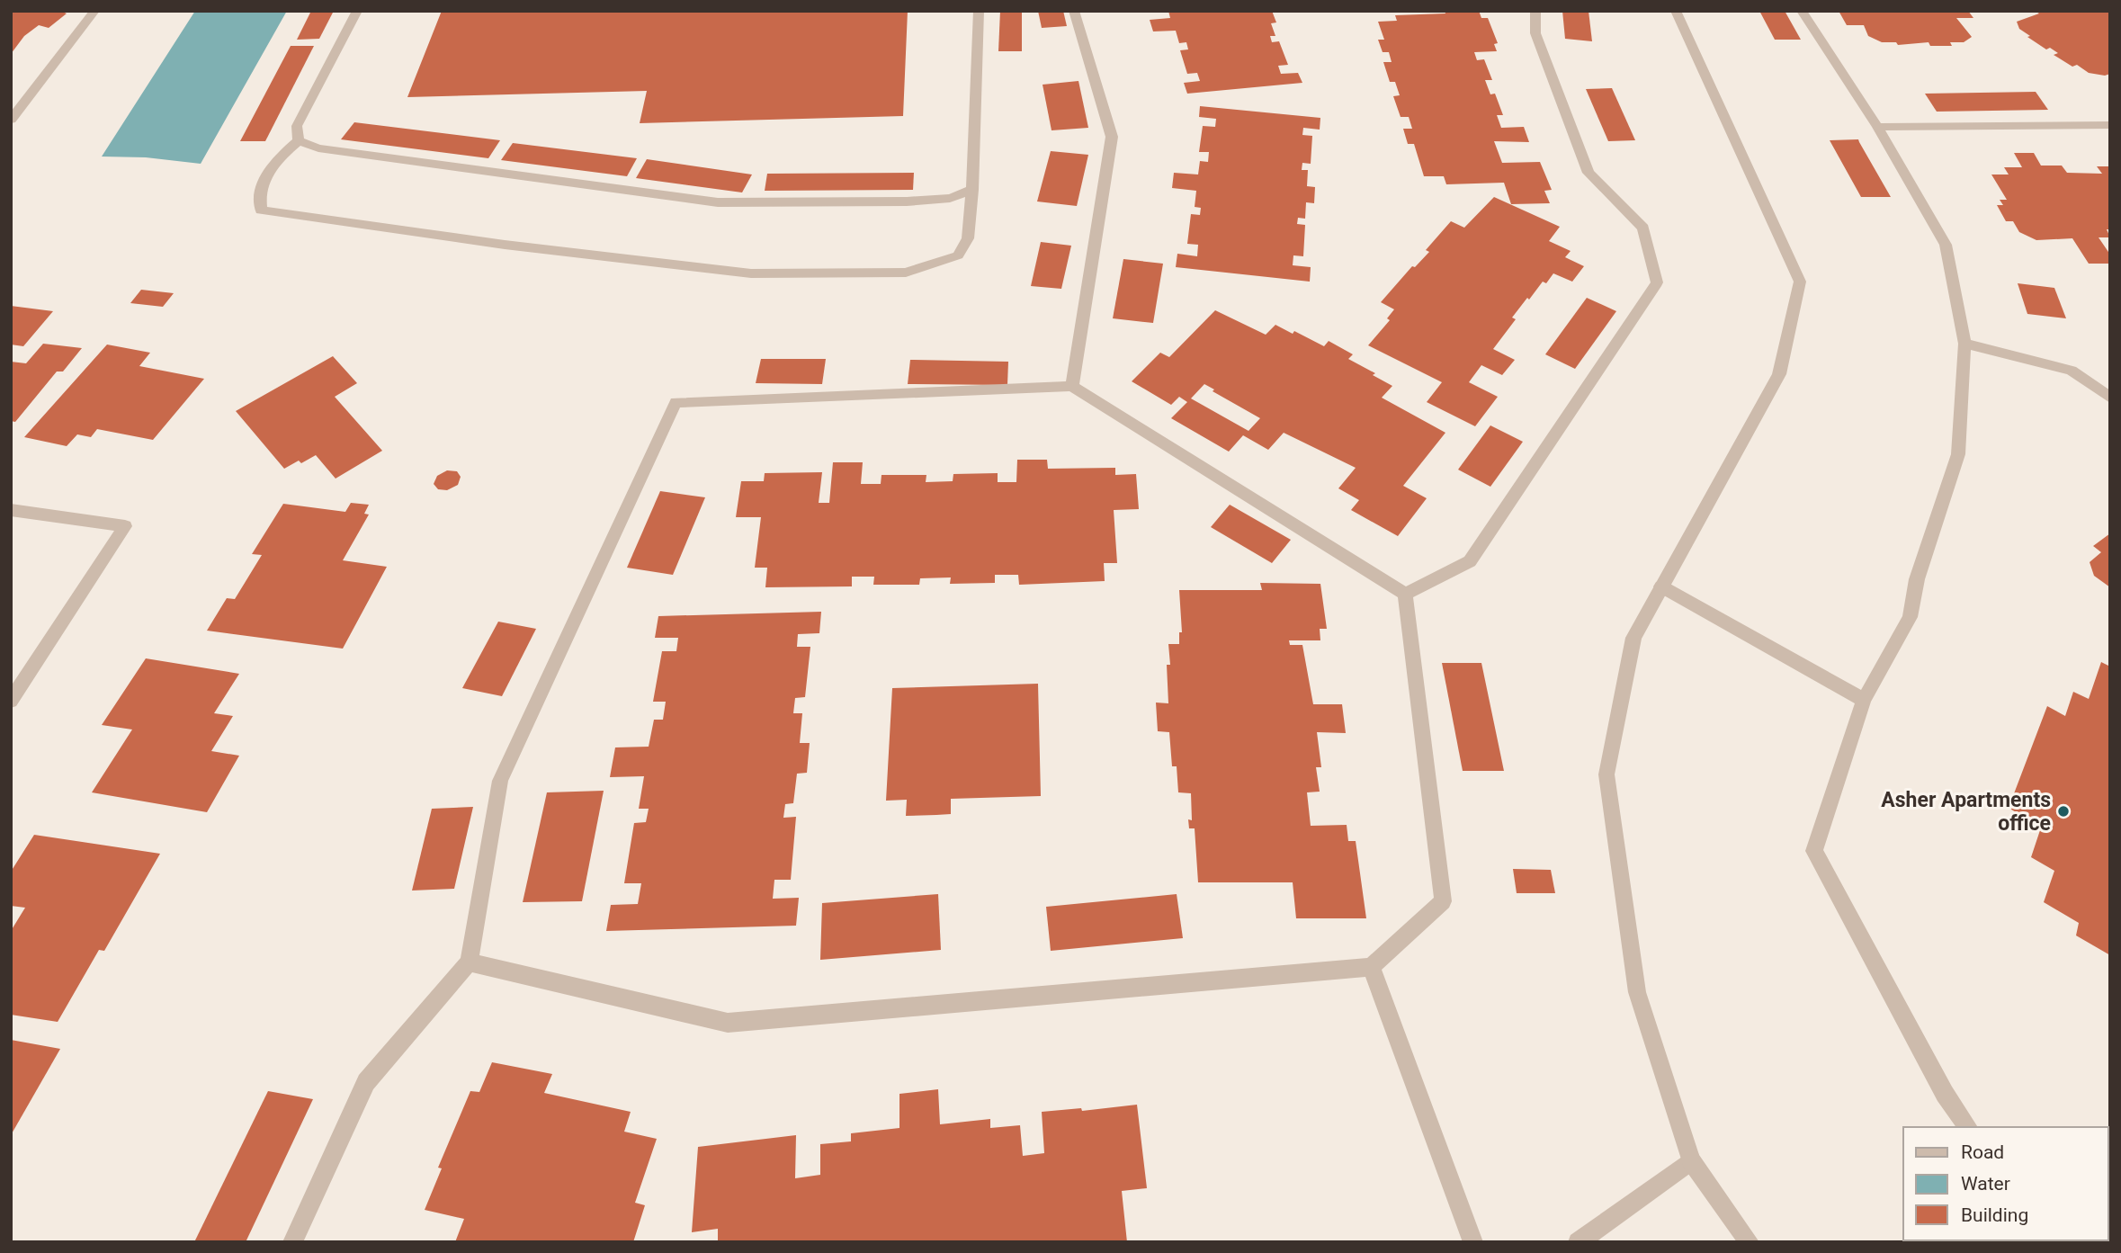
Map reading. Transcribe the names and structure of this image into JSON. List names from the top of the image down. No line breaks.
{"places":["Asher Apartments office"],"legend":["Road","Water","Building"]}
